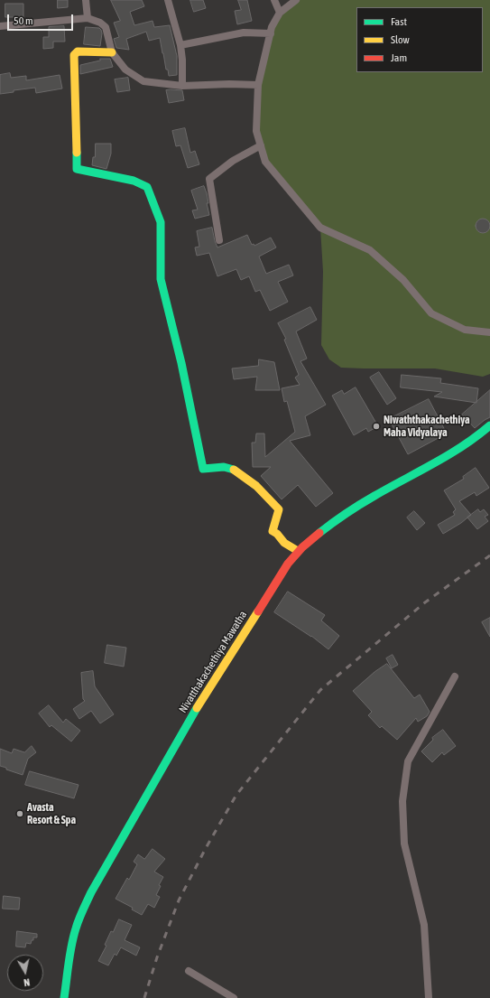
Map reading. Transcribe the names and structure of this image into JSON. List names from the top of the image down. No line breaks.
{"streets":{"main road":["Nivatthakachethiya Mawatha"]},"places":["Niwaththakachethiya Maha Vidyalaya","Avasta Resort & Spa"],"legend":["Fast","Slow","Jam"],"scale_bar":"50 m","north":"bottom"}
